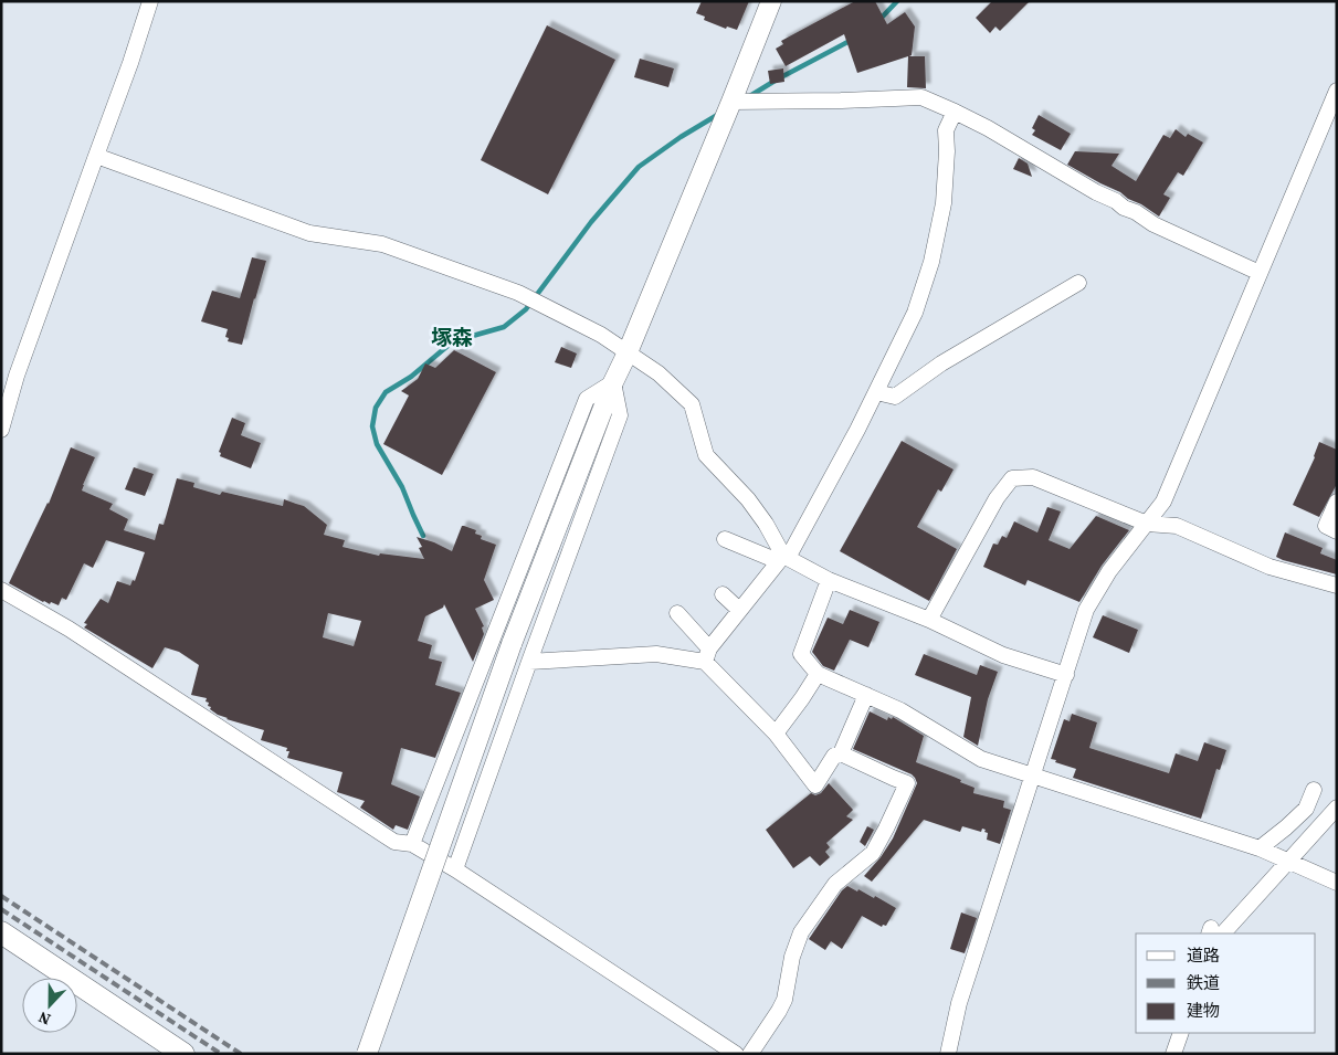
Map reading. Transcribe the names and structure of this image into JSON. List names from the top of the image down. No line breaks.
{"districts":["塚森"],"legend":["道路","鉄道","建物"],"north":"bottom"}
